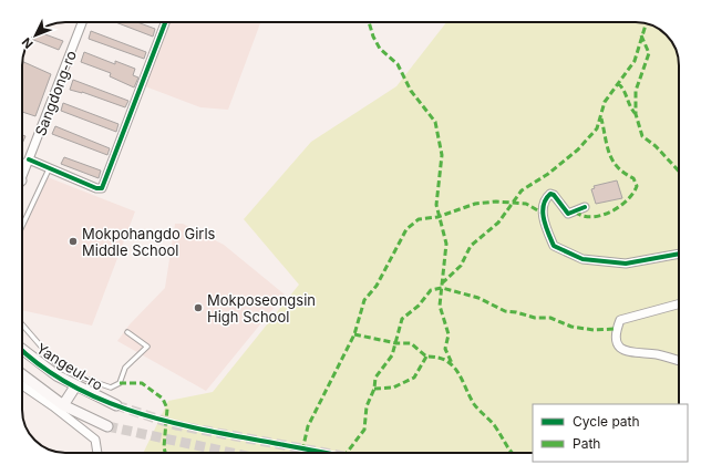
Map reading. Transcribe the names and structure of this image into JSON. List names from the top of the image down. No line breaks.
{"streets":{"street":["Sangdong-ro","Yangeul-ro"]},"places":["Mokpohangdo Girls Middle School","Mokposeongsin High School"],"legend":["Cycle path","Path"],"north":"bottom left"}
